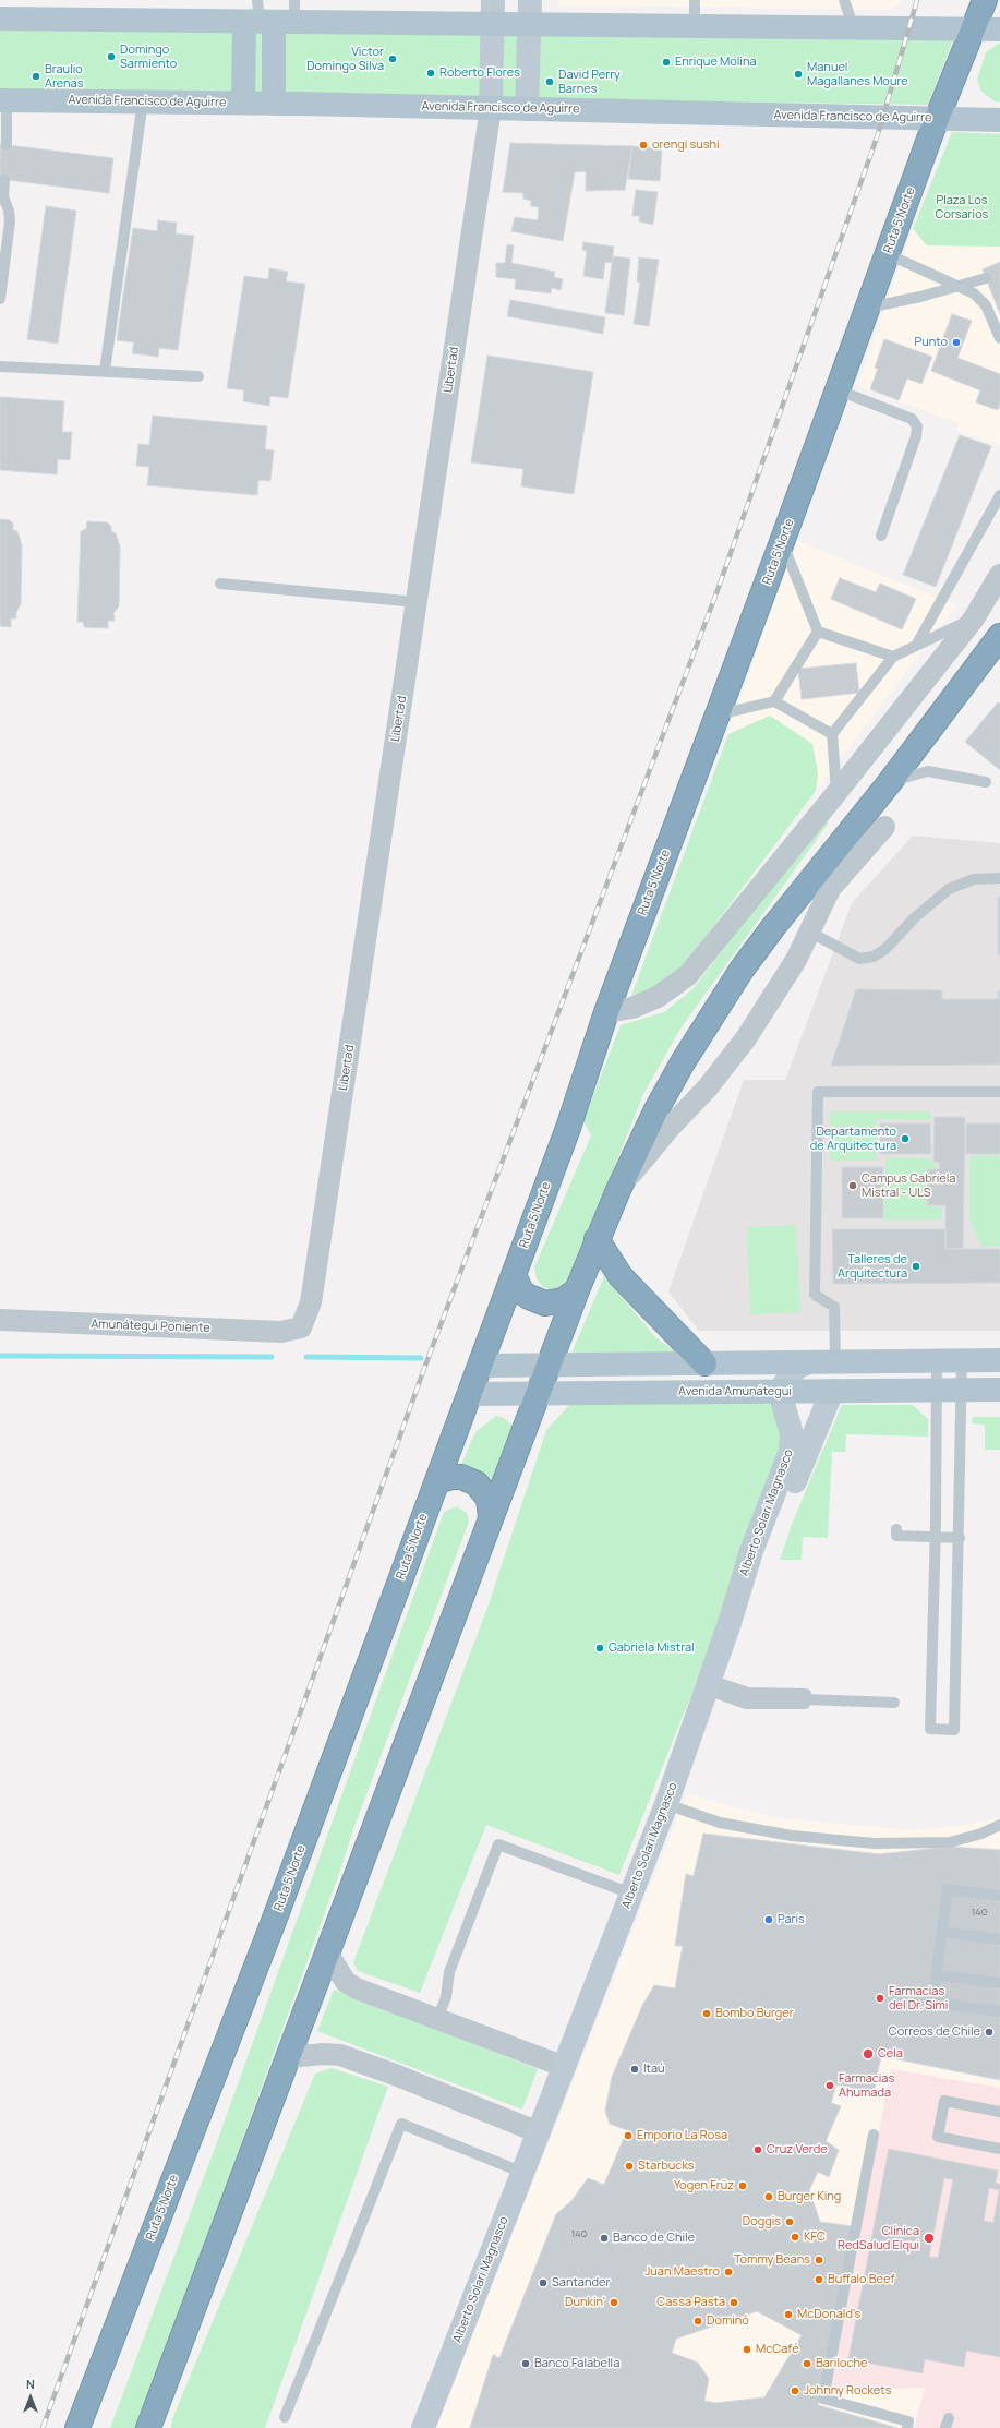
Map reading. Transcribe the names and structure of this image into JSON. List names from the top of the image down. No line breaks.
{"streets":{"highway":["Ruta 5 Norte"],"main road":["Avenida Francisco de Aguirre","Avenida Amunátegui"],"street":["Libertad","Amunátegui Poniente","Alberto Solari Magnasco"]},"crossings":[["Avenida Francisco de Aguirre","Ruta 5 Norte"],["Avenida Francisco de Aguirre","Libertad"],["Ruta 5 Norte","Avenida Amunátegui"],["Libertad","Amunátegui Poniente"],["Avenida Amunátegui","Alberto Solari Magnasco"]],"parks":["Plaza Los Corsarios"],"places":["Domingo Sarmiento","Victor Domingo Silva","Enrique Molina","Roberto Flores","Manuel Magallanes Moure","Braulio Arenas","David Perry Barnes","orengi sushi","Punto","Departamento de Arquitectura","Campus Gabriela Mistral - ULS","Talleres de Arquitectura","Gabriela Mistral","París","Farmacias del Dr. Simi","Bombo Burger","Correos de Chile","Cela","Itaú","Farmacias Ahumada","Emporio La Rosa","Cruz Verde","Starbucks","Yogen Früz","Burger King","Doggis","KFC","Banco de Chile","Clínica RedSalud Elqui","Tommy Beans","Juan Maestro","Buffalo Beef","Santander","Dunkin'","Cassa Pasta","McDonald's","Dominó","McCafé","Banco Falabella","Bariloche","Johnny Rockets"],"house_numbers":["140","140"],"north":"top"}
